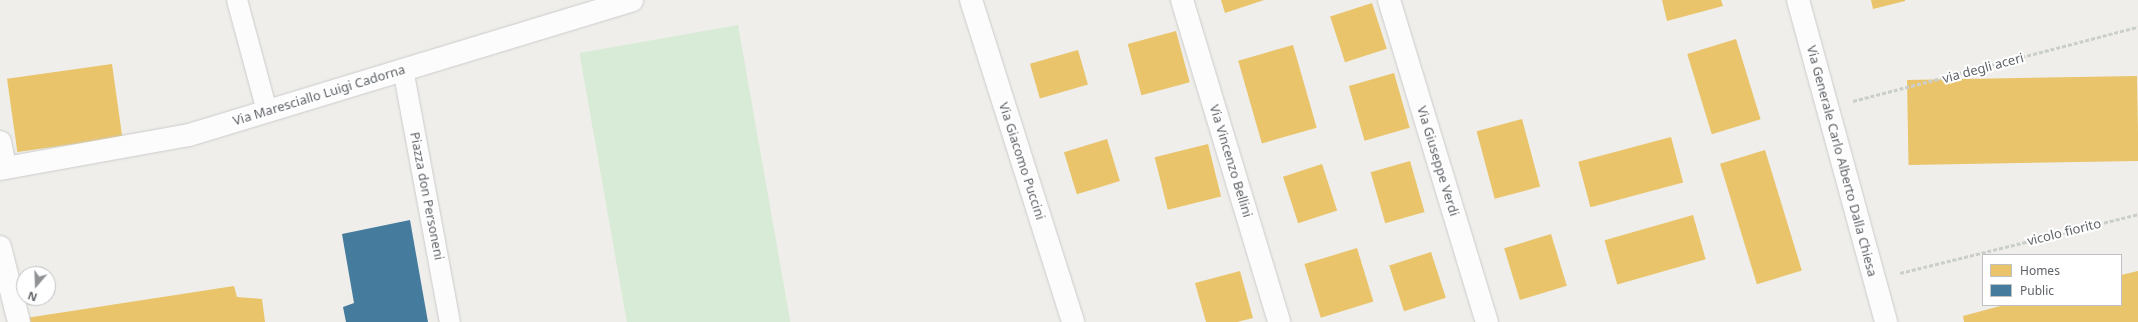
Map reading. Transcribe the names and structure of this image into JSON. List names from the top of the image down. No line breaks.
{"streets":{"street":["Via Maresciallo Luigi Cadorna","Via Giacomo Puccini","Via Vincenzo Bellini","Via Giuseppe Verdi","Via Generale Carlo Alberto Dalla Chiesa","Piazza don Personeni"],"path":["via degli aceri","vicolo fiorito"]},"crossings":[["via degli aceri","Via Generale Carlo Alberto Dalla Chiesa"],["Via Maresciallo Luigi Cadorna","Piazza don Personeni"],["Via Generale Carlo Alberto Dalla Chiesa","vicolo fiorito"]],"legend":["Homes","Public"],"north":"bottom"}
